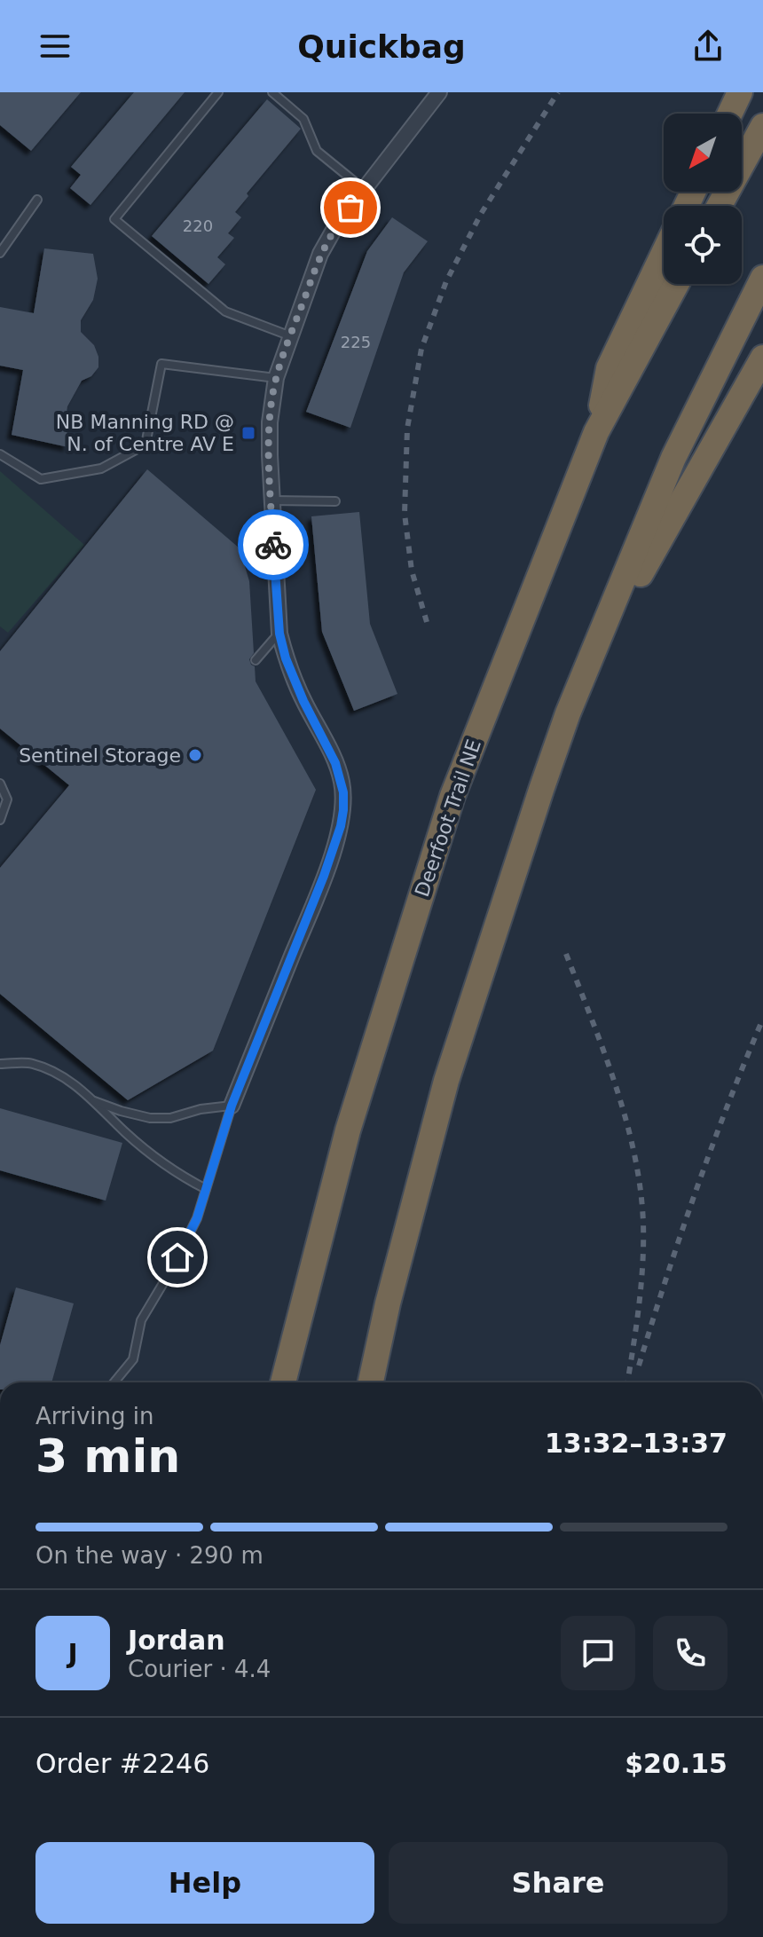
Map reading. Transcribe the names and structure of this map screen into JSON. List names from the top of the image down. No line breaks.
{"streets":{"highway":["Deerfoot Trail NE"]},"places":{"transit":["NB Manning RD @ N. of Centre AV E"],"other":["Sentinel Storage"]},"house_numbers":["220","225"],"north":"bottom left","page":{"header":"Quickbag","heading":["3 min","Arriving in","13:32–13:37"],"panel":["Jordan","Courier · 4.4","Order #2246","$20.15"],"bar":"On the way · 290 m","round":"J","buttons":["Help","Share"]}}
